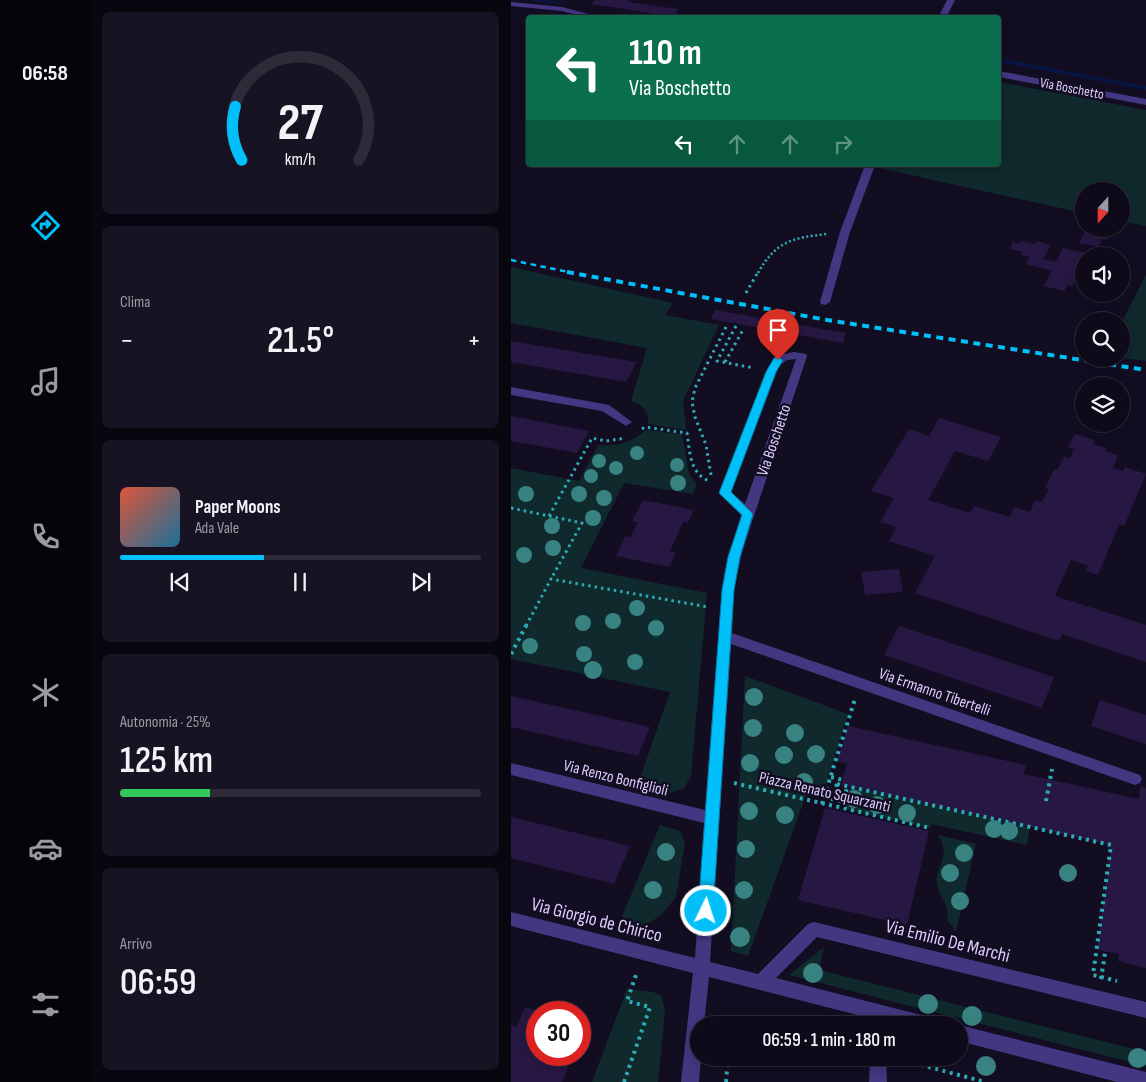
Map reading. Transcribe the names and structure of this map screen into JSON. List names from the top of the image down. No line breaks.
{"streets":{"street":["Via Boschetto","Via Ermanno Tibertelli","Via Renzo Bonfiglioli","Via Giorgio de Chirico","Via Emilio De Marchi"],"path":["Piazza Renato Squarzanti"]},"crossings":[["Via Boschetto","Via Ermanno Tibertelli"],["Via Boschetto","Via Renzo Bonfiglioli"],["Via Boschetto","Piazza Renato Squarzanti"],["Via Boschetto","Via Giorgio de Chirico"]],"north":"bottom","page":{"tabs":"06:58","turn":["110 m","Via Boschetto"],"tile":["Clima",["Autonomia · 25%","125 km"],["Arrivo","06:59"]],"heat":["−","21.5°","+"],"song":["Paper Moons","Ada Vale"],"limit":"30","trip":"06:59 · 1 min · 180 m","gauge":["27","km/h"]}}
